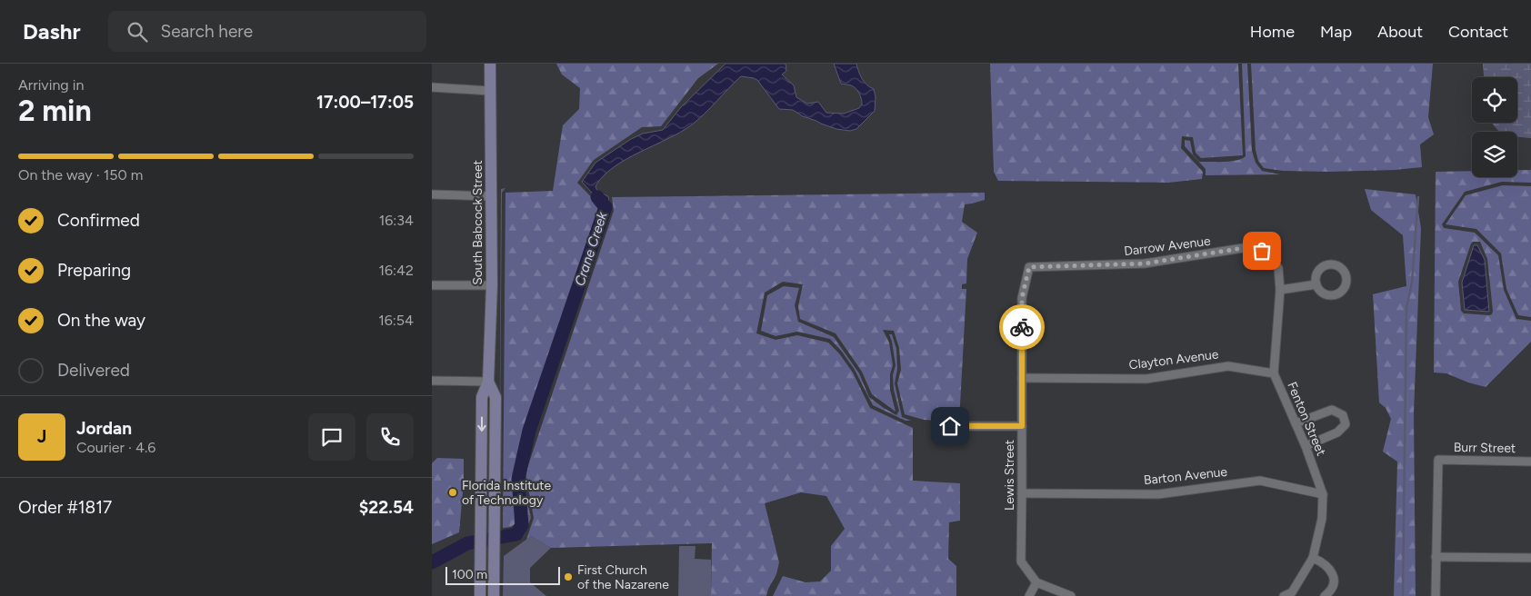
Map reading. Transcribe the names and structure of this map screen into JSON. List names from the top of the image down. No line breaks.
{"streets":{"main road":["South Babcock Street"],"street":["Darrow Avenue","Clayton Avenue","Fenton Street","Burr Street","Lewis Street","Barton Avenue"]},"crossings":[["Darrow Avenue","Fenton Street"],["Darrow Avenue","Lewis Street"],["Clayton Avenue","Fenton Street"],["Clayton Avenue","Lewis Street"],["Fenton Street","Barton Avenue"],["Lewis Street","Barton Avenue"]],"water":["Crane Creek"],"places":["Florida Institute of Technology","First Church of the Nazarene"],"scale_bar":"100 m","page":{"header":"Dashr","search":"Search here","nav":["Home","Map","About","Contact"],"heading":["2 min","Arriving in","17:00–17:05"],"panel":["Jordan","Courier · 4.6","Order #1817","$22.54"],"bar":"On the way · 150 m","list":[["Confirmed","16:34"],["Preparing","16:42"],["On the way","16:54"],"Delivered"],"round":"J","scale":"100 m"}}
